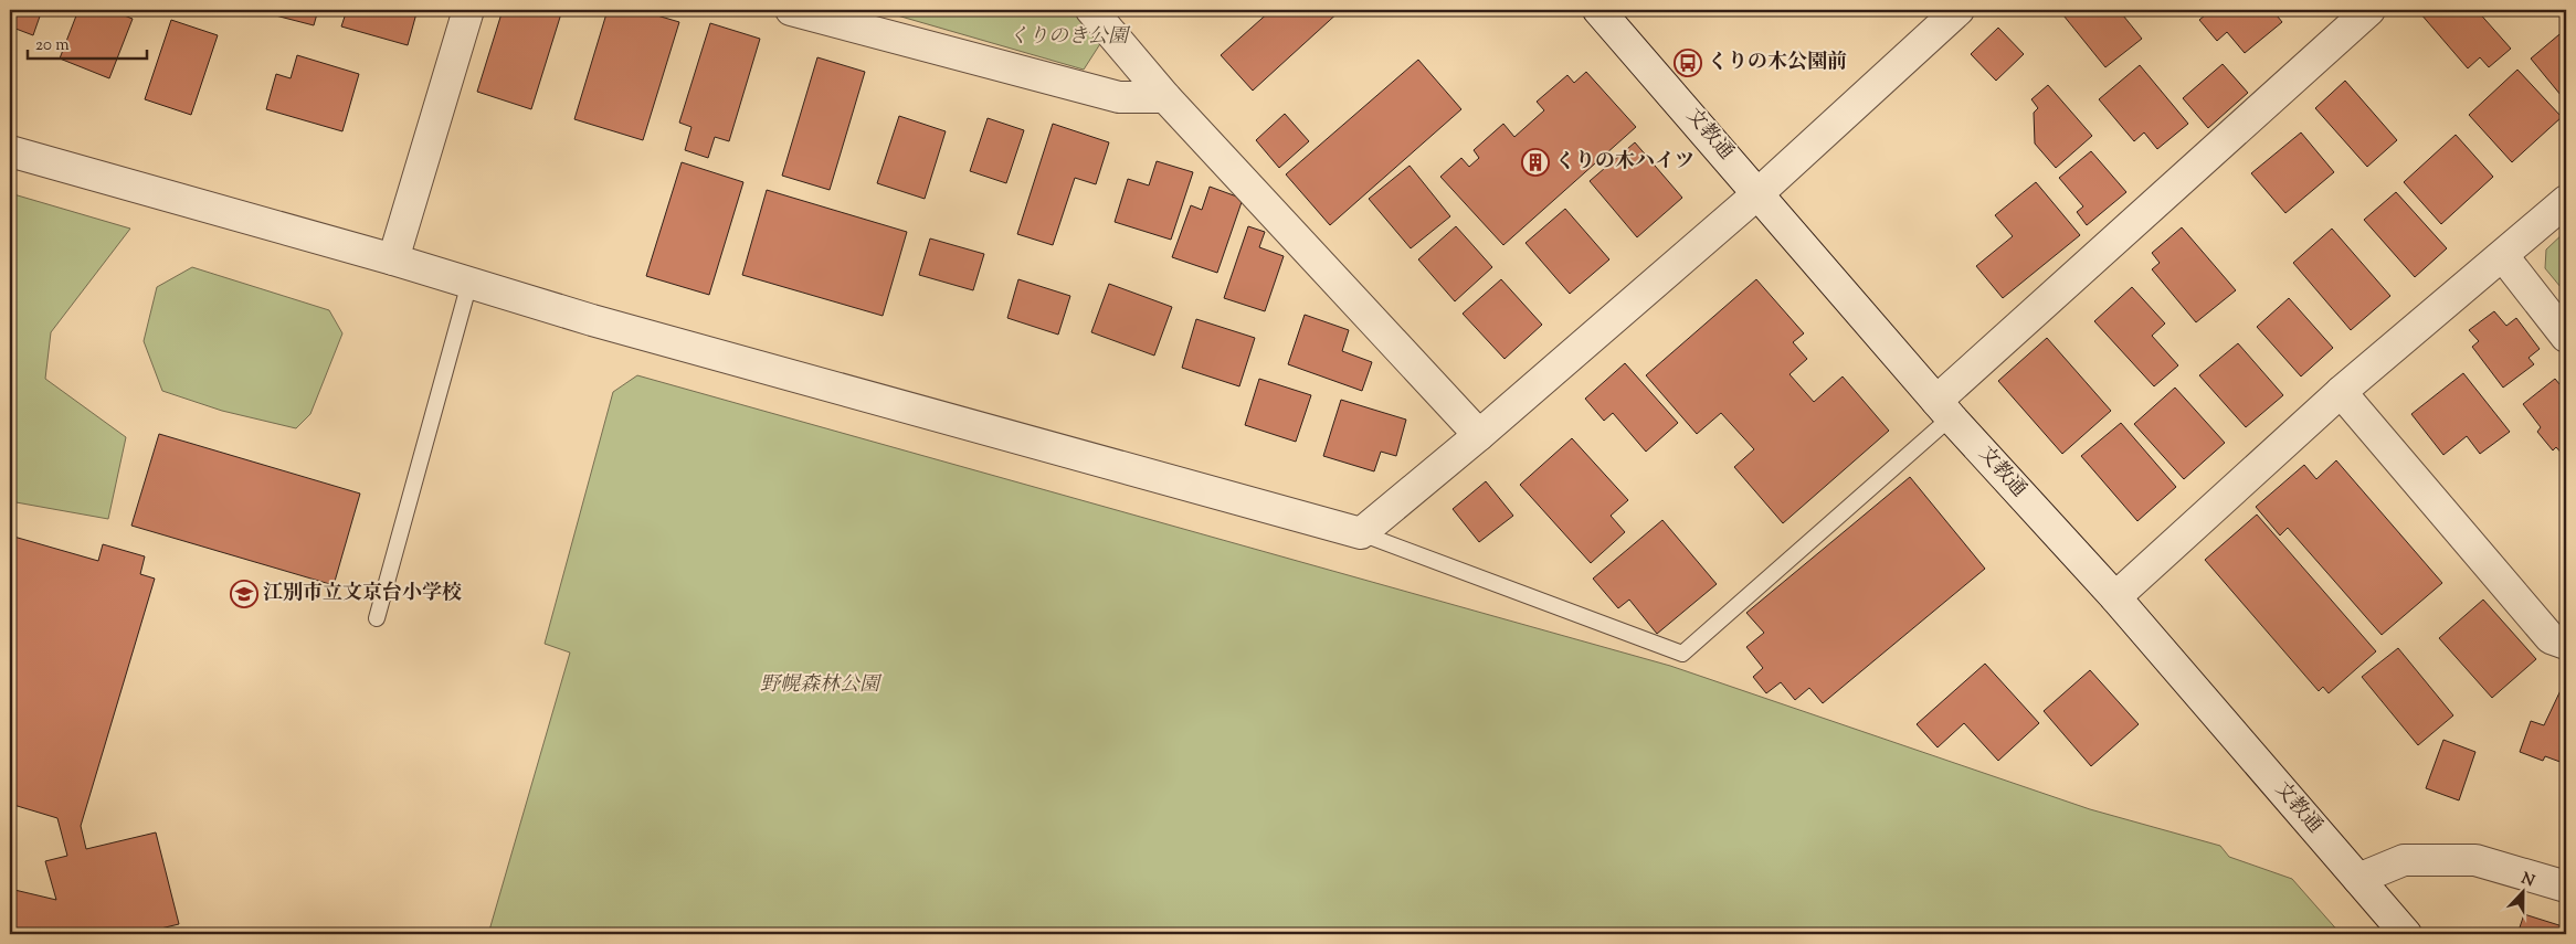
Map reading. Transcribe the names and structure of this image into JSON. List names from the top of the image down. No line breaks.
{"streets":{"street":["文教通"]},"parks":["くりのき公園","野幌森林公園"],"places":{"bus stop":["くりの木公園前"],"building":["くりの木ハイツ"],"school or university":["江別市立文京台小学校"]},"scale_bar":"20 m","north":"top"}
